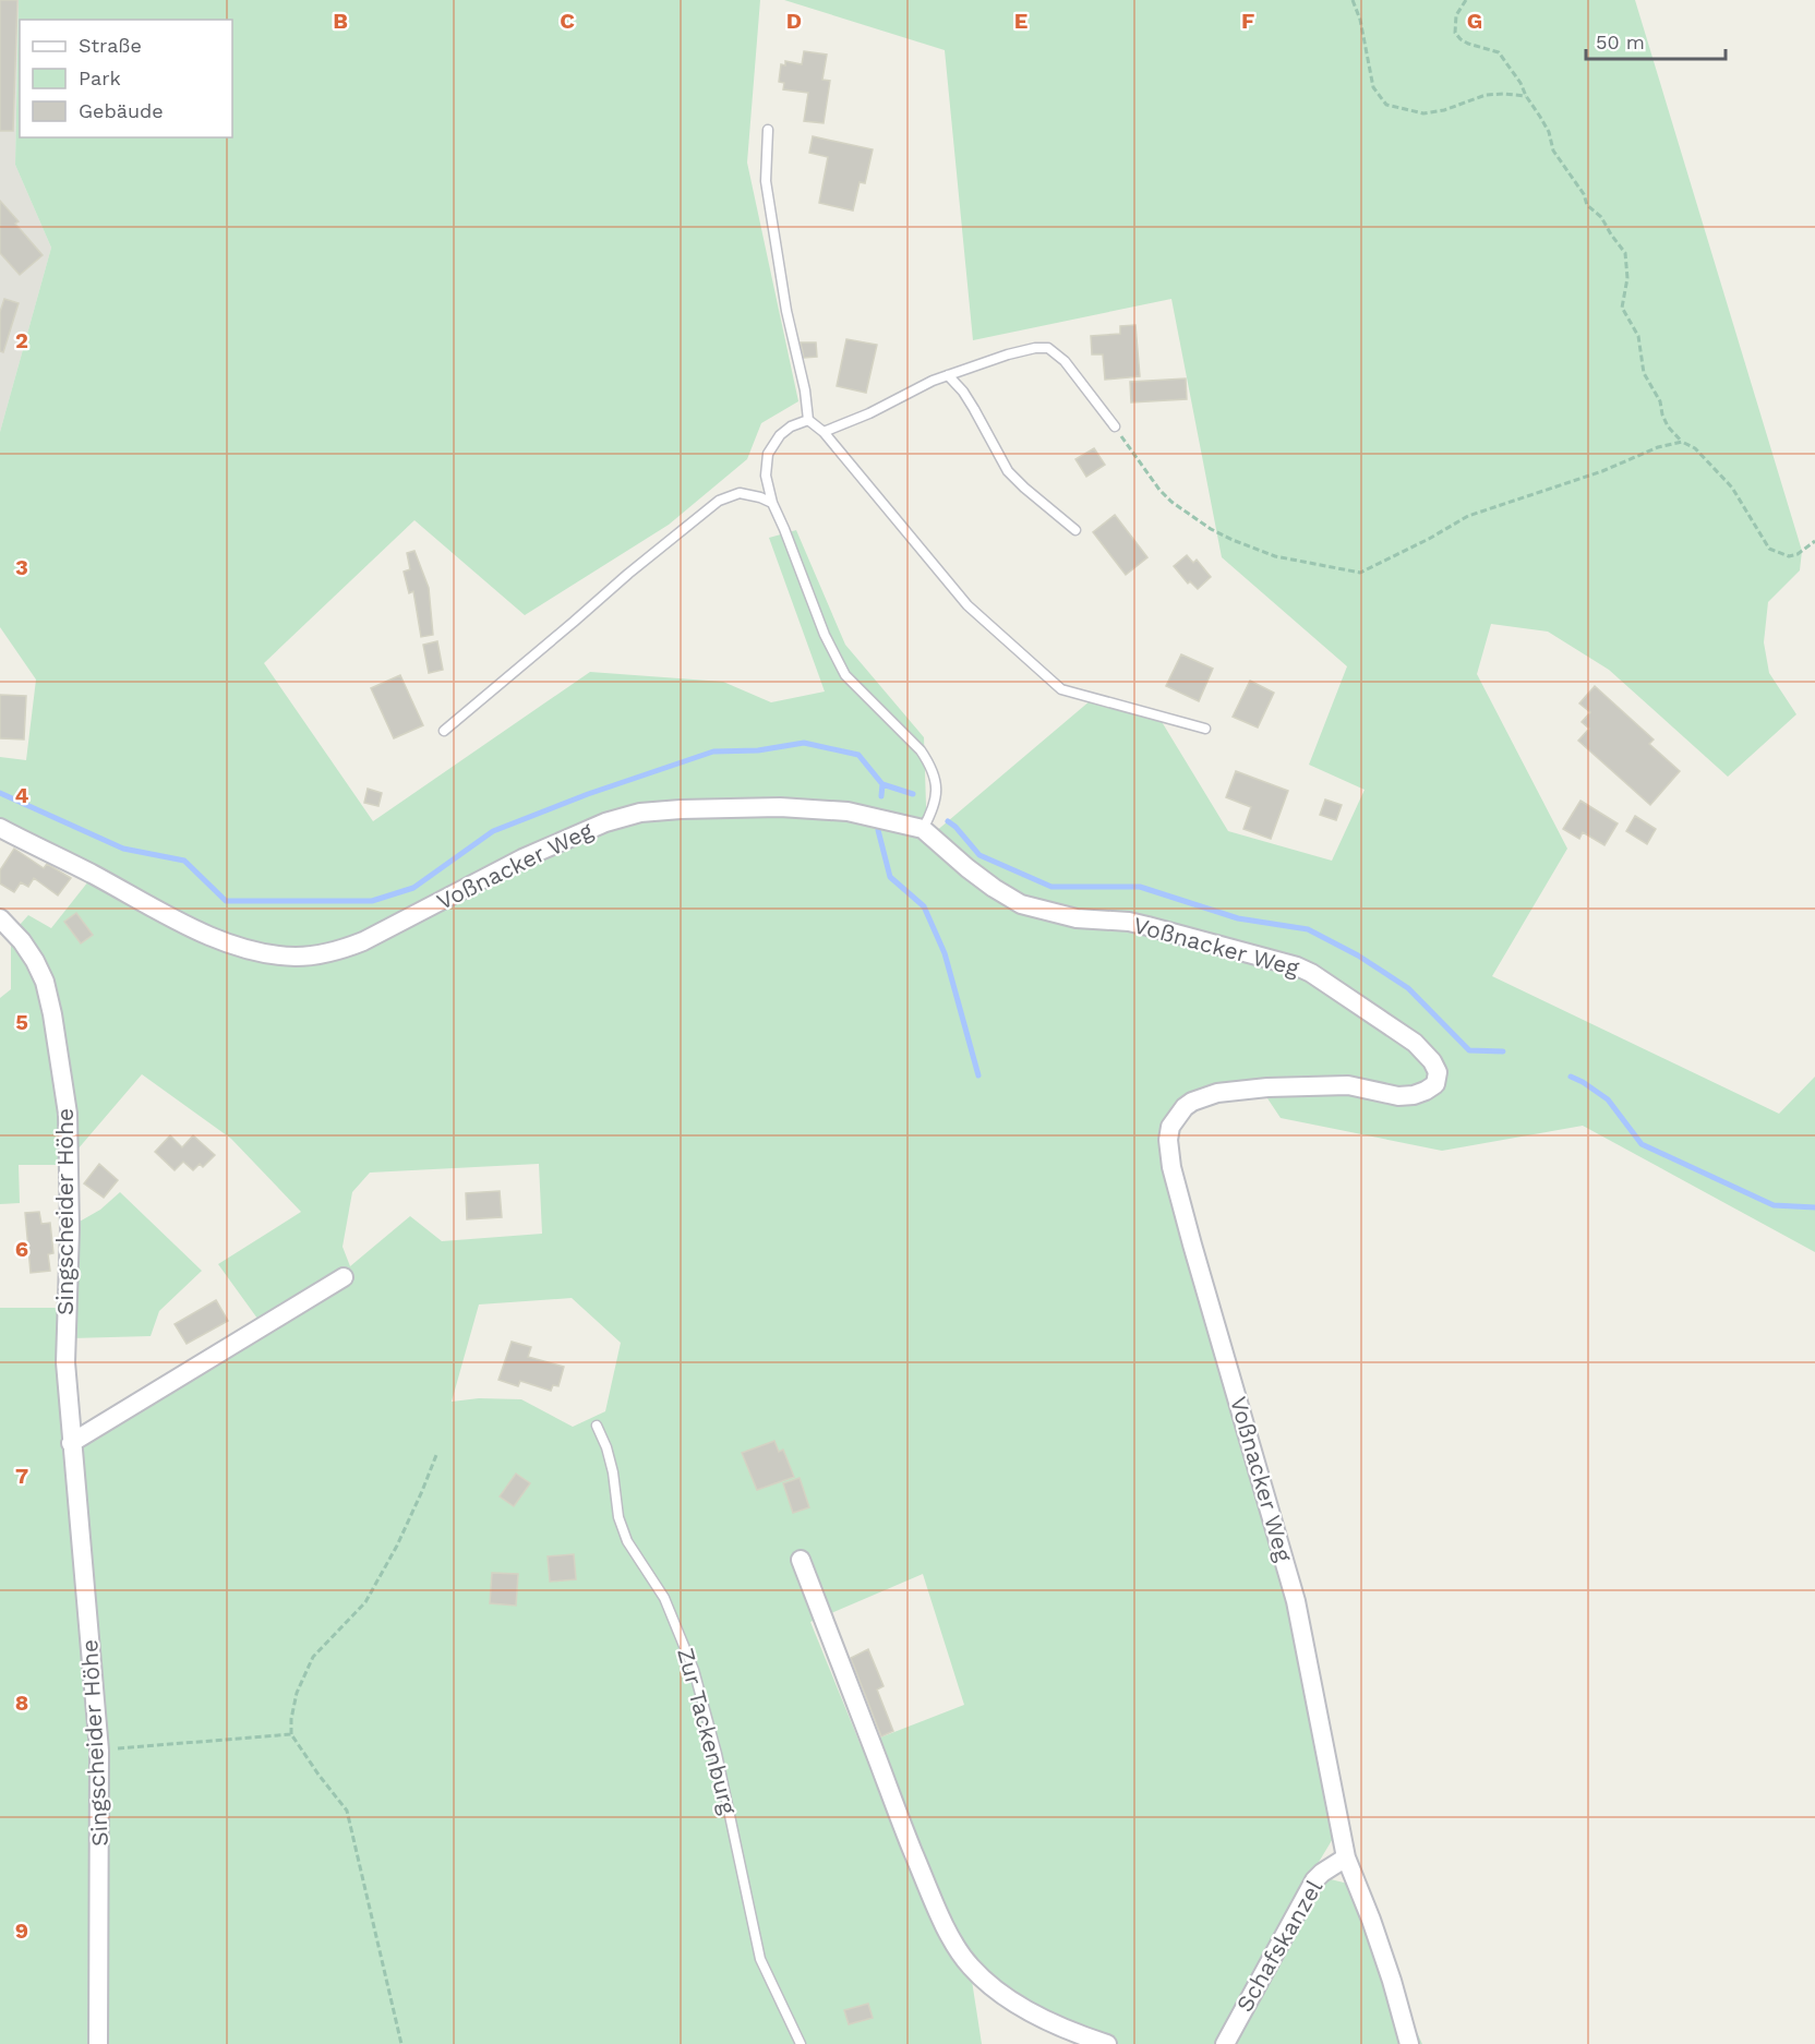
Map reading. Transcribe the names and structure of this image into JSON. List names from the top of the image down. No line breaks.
{"streets":{"street":["Voßnacker Weg","Singscheider Höhe","Schafskanzel"],"lane":["Zur Tackenburg"]},"crossings":[["Voßnacker Weg","Schafskanzel"]],"legend":["Straße","Park","Gebäude"],"scale_bar":"50 m","grid":{"columns":["B","C","D","E","F","G"],"rows":["2","3","4","5","6","7","8","9"]}}
